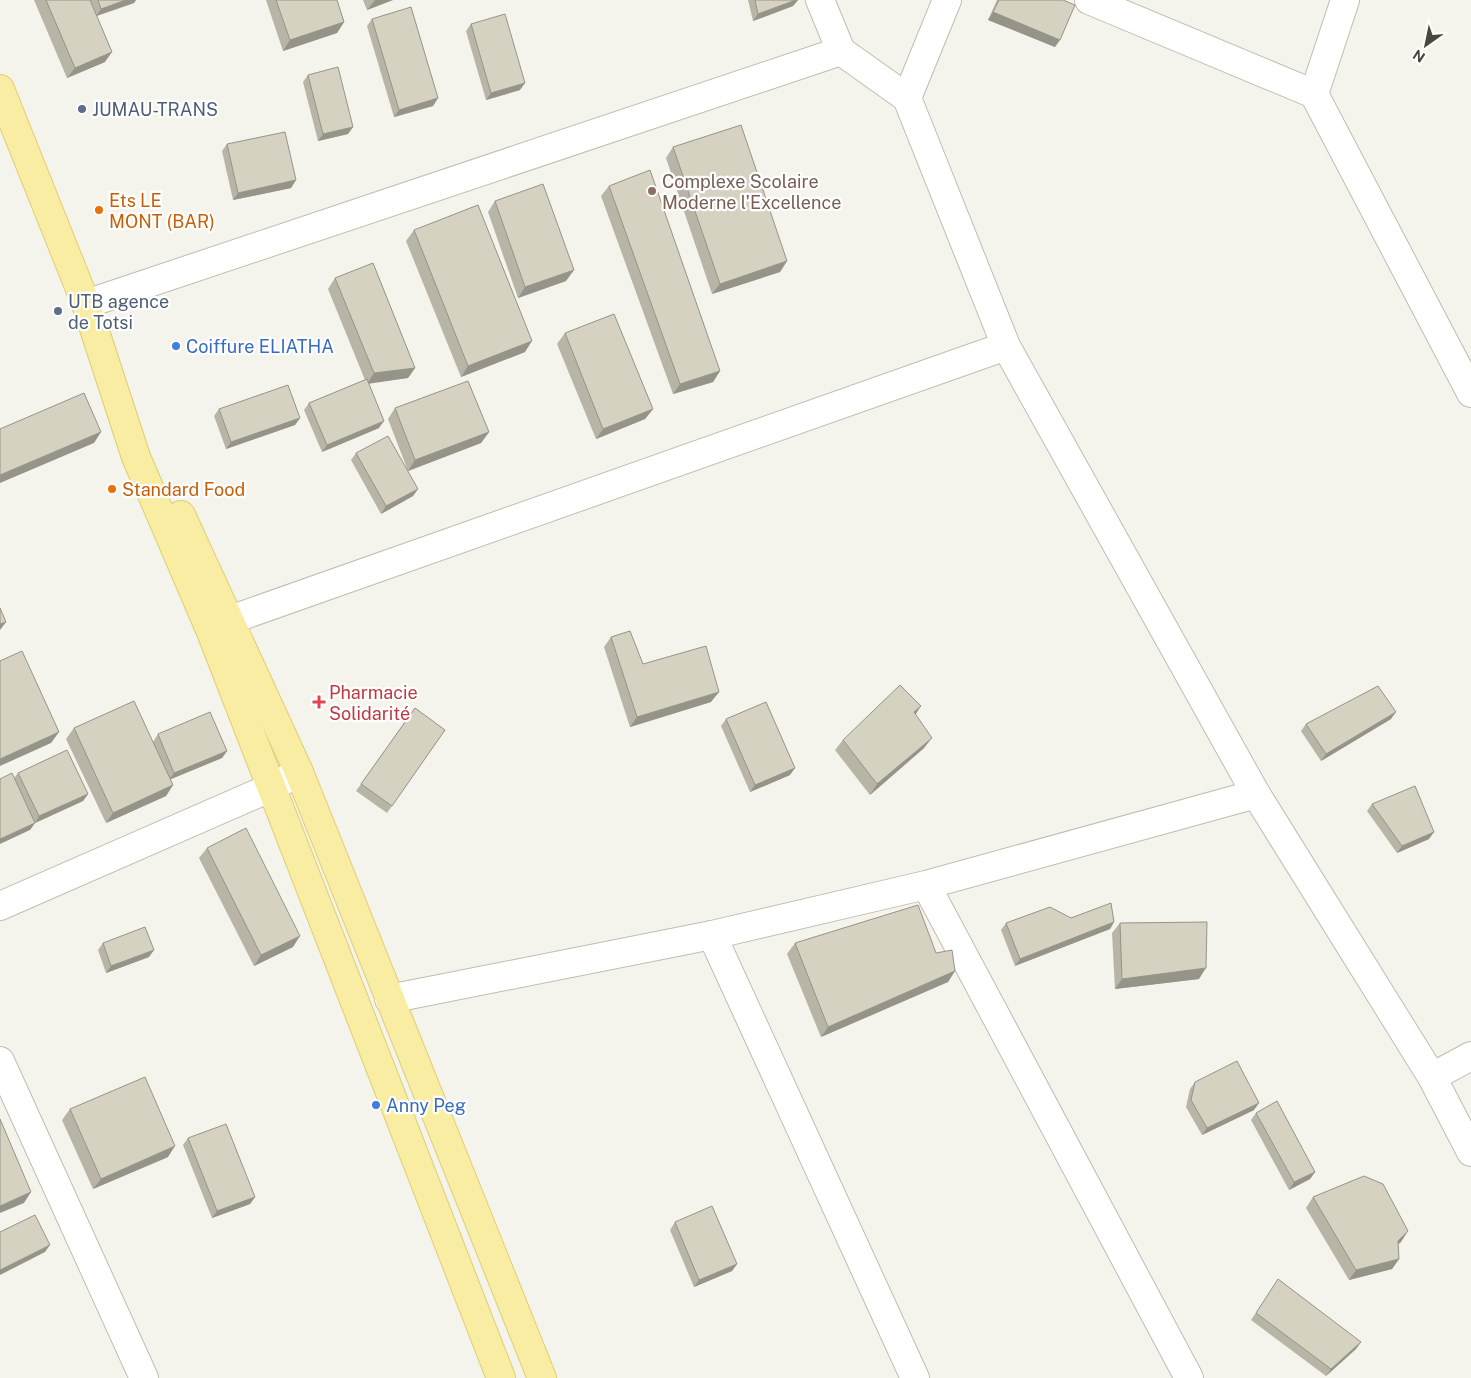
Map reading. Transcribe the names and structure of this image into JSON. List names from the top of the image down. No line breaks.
{"places":{"other":["JUMAU-TRANS","Complexe Scolaire Moderne l'Excellence","Ets LE MONT (BAR)","UTB agence de Totsi","Coiffure ELIATHA","Standard Food","Anny Peg"],"health":["Pharmacie Solidarité"]},"north":"bottom left"}
